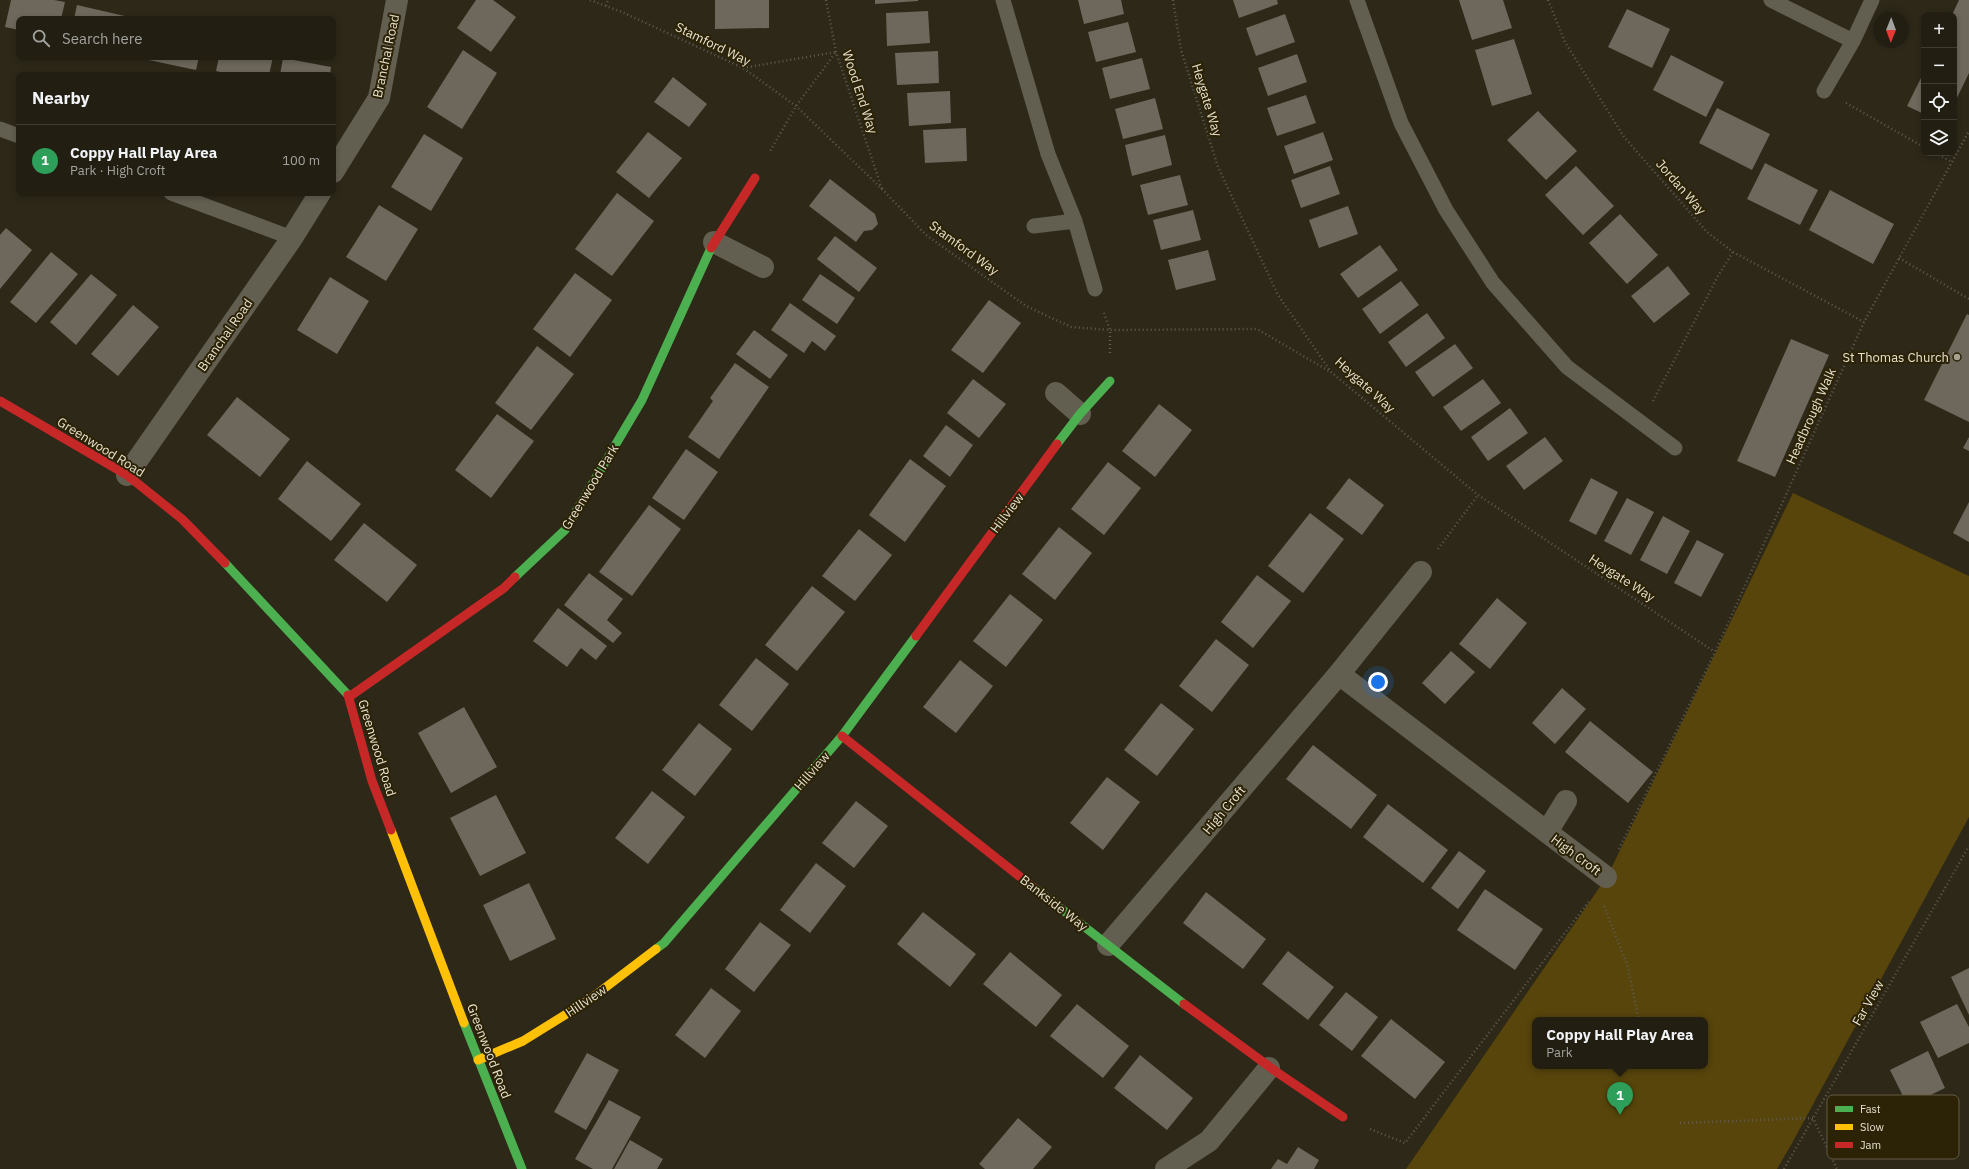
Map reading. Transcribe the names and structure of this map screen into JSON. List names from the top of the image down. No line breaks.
{"streets":{"street":["Branchal Road","Greenwood Road","Greenwood Park","Hillview","High Croft","Bankside Way"],"path":["Stamford Way","Wood End Way","Heygate Way","Jordan Way","Headbrough Walk","Far View"]},"crossings":[["Stamford Way","Wood End Way"],["Stamford Way","Heygate Way"],["Branchal Road","Greenwood Road"],["Heygate Way","Headbrough Walk"],["Jordan Way","Headbrough Walk"],["Headbrough Walk","High Croft"],["Headbrough Walk","Bankside Way"],["Greenwood Road","Greenwood Park"],["Greenwood Road","Hillview"],["Hillview","Bankside Way"],["High Croft","Bankside Way"]],"places":["St Thomas Church"],"legend":["Fast","Slow","Jam"],"north":"bottom","page":{"map_buttons":["+","−"],"search":"Search here","heading":"Nearby","list":[{"mark":"1","name":"Coppy Hall Play Area","note":"Park · High Croft","value":"100 m"}],"popup":["Coppy Hall Play Area","Park"],"pins":"1"}}
